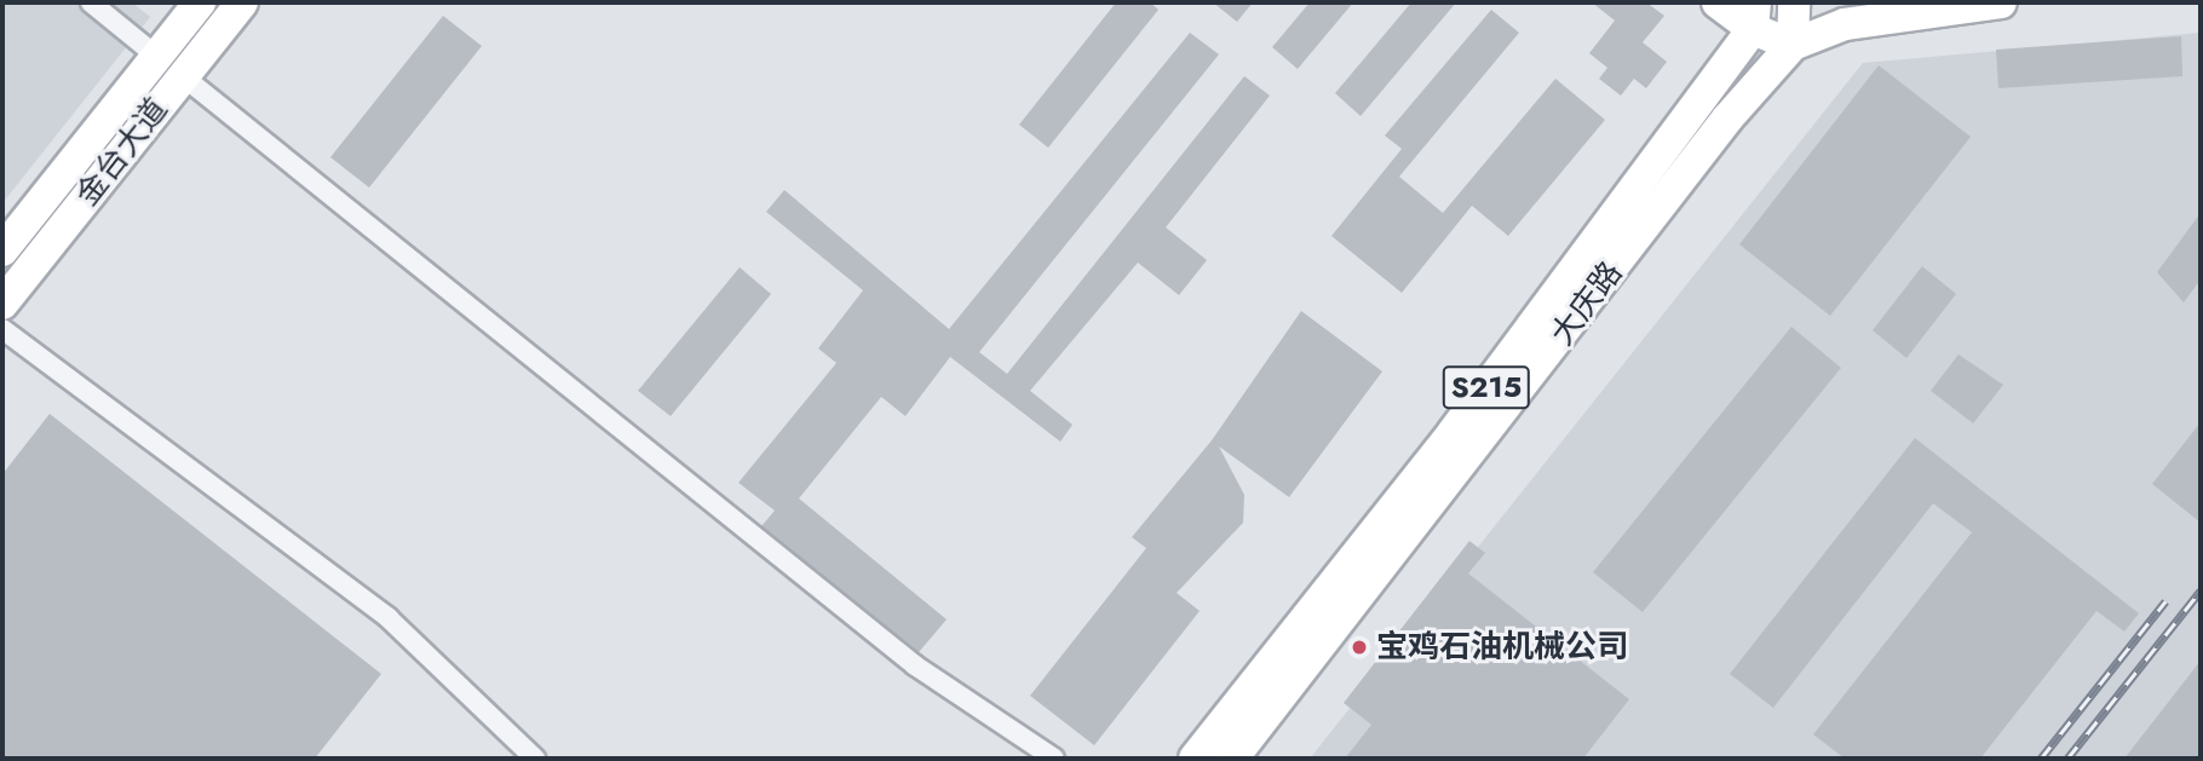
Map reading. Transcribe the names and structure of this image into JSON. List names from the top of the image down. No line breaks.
{"streets":{"main road":["金台大道","大庆路","S215"]},"places":["宝鸡石油机械公司"]}
